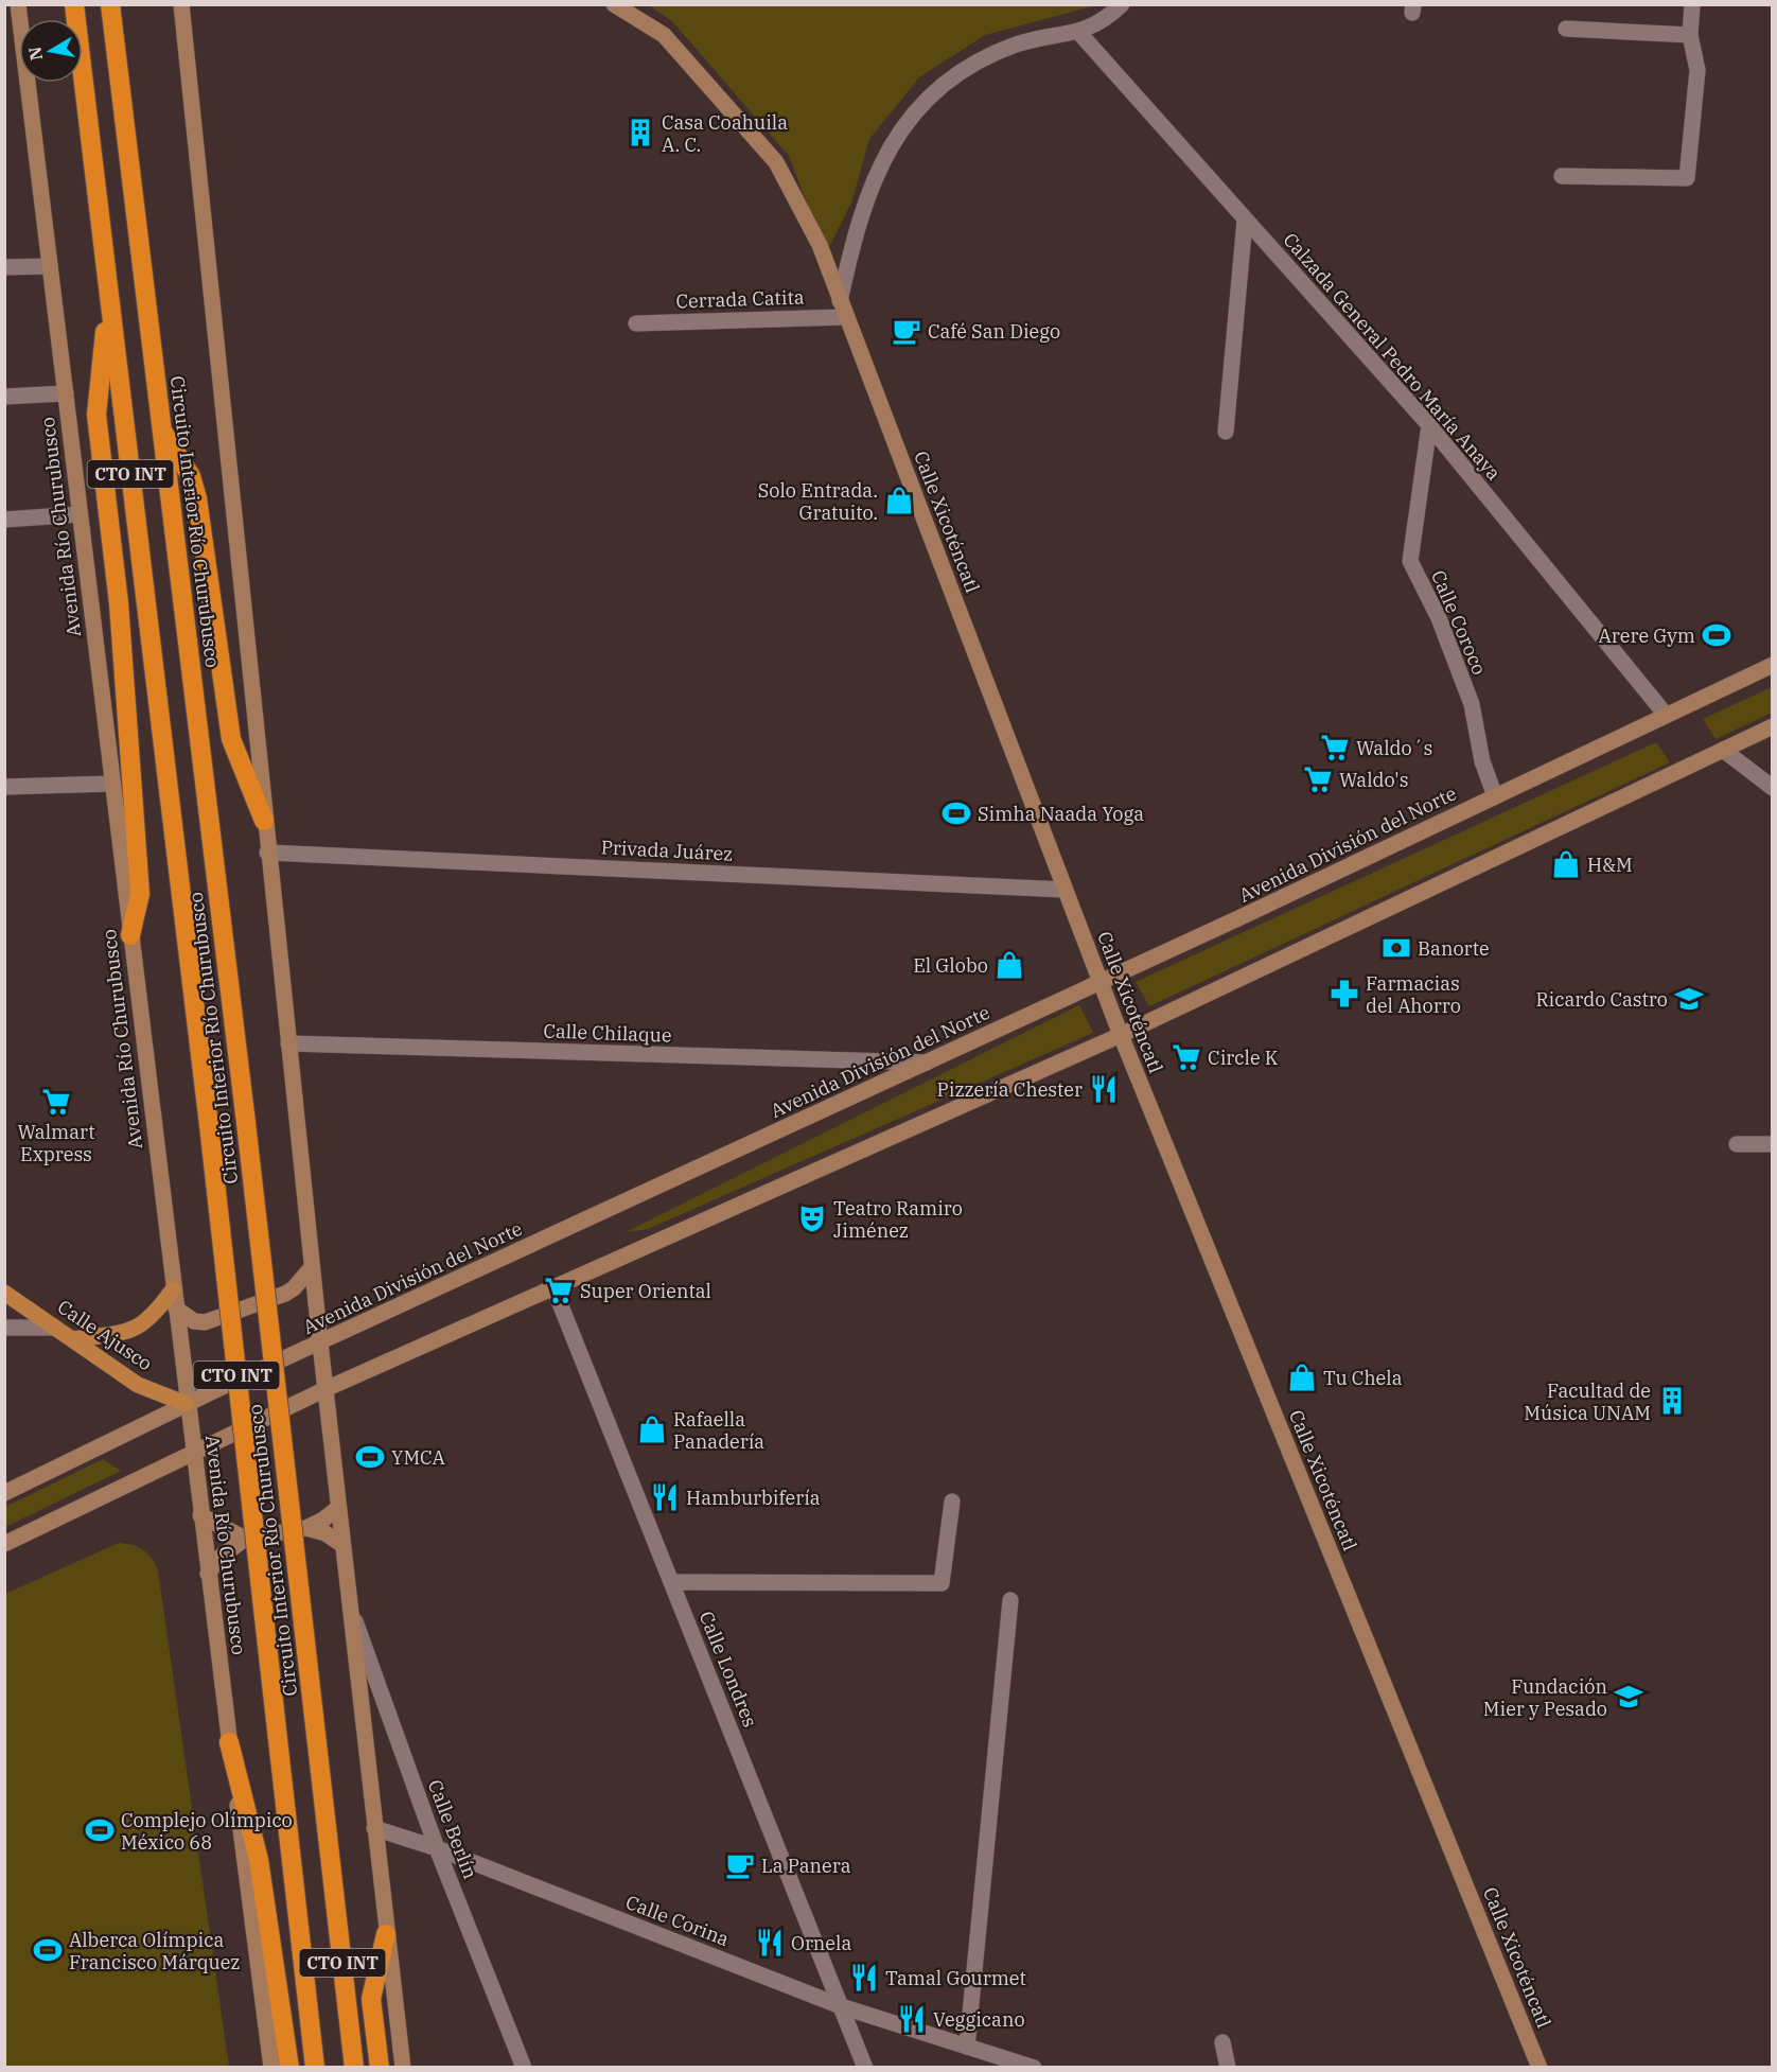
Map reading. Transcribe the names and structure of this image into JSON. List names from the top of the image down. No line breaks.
{"streets":{"highway":["CTO INT","Circuito Interior Río Churubusco"],"main road":["Calle Xicoténcatl","Avenida Río Churubusco","Avenida División del Norte","Calle Ajusco"],"street":["Cerrada Catita","Calzada General Pedro María Anaya","Calle Coroco","Privada Juárez","Calle Chilaque","Calle Londres","Calle Berlín","Calle Corina"]},"crossings":[["Cerrada Catita","Calle Xicoténcatl"],["Calzada General Pedro María Anaya","Calle Coroco"],["Calzada General Pedro María Anaya","Avenida División del Norte"],["CTO INT","Avenida División del Norte"],["CTO INT","Privada Juárez"],["CTO INT","Calle Chilaque"],["CTO INT","Calle Berlín"],["CTO INT","Calle Corina"],["Calle Xicoténcatl","Avenida División del Norte"],["Calle Xicoténcatl","Privada Juárez"],["Avenida Río Churubusco","Avenida División del Norte"],["Avenida Río Churubusco","Calle Ajusco"],["Calle Coroco","Avenida División del Norte"],["Avenida División del Norte","Calle Chilaque"],["Avenida División del Norte","Calle Ajusco"],["Calle Londres","Calle Corina"],["Calle Berlín","Calle Corina"]],"places":{"building":["Casa Coahuila A. C.","Facultad de Música UNAM"],"cafe":["Café San Diego","La Panera"],"shop":["Solo Entrada. Gratuito.","H&M","El Globo","Tu Chela","Rafaella Panadería"],"sports":["Arere Gym","Simha Naada Yoga","YMCA","Complejo Olímpico México 68","Alberca Olímpica Francisco Márquez"],"supermarket":["Waldo´s","Waldo's","Circle K","Walmart Express","Super Oriental"],"bank":["Banorte"],"pharmacy":["Farmacias del Ahorro"],"school or university":["Ricardo Castro","Fundación Mier y Pesado"],"restaurant":["Pizzería Chester","Hamburbifería","Ornela","Tamal Gourmet","Veggicano"],"theatre":["Teatro Ramiro Jiménez"]},"north":"left"}
